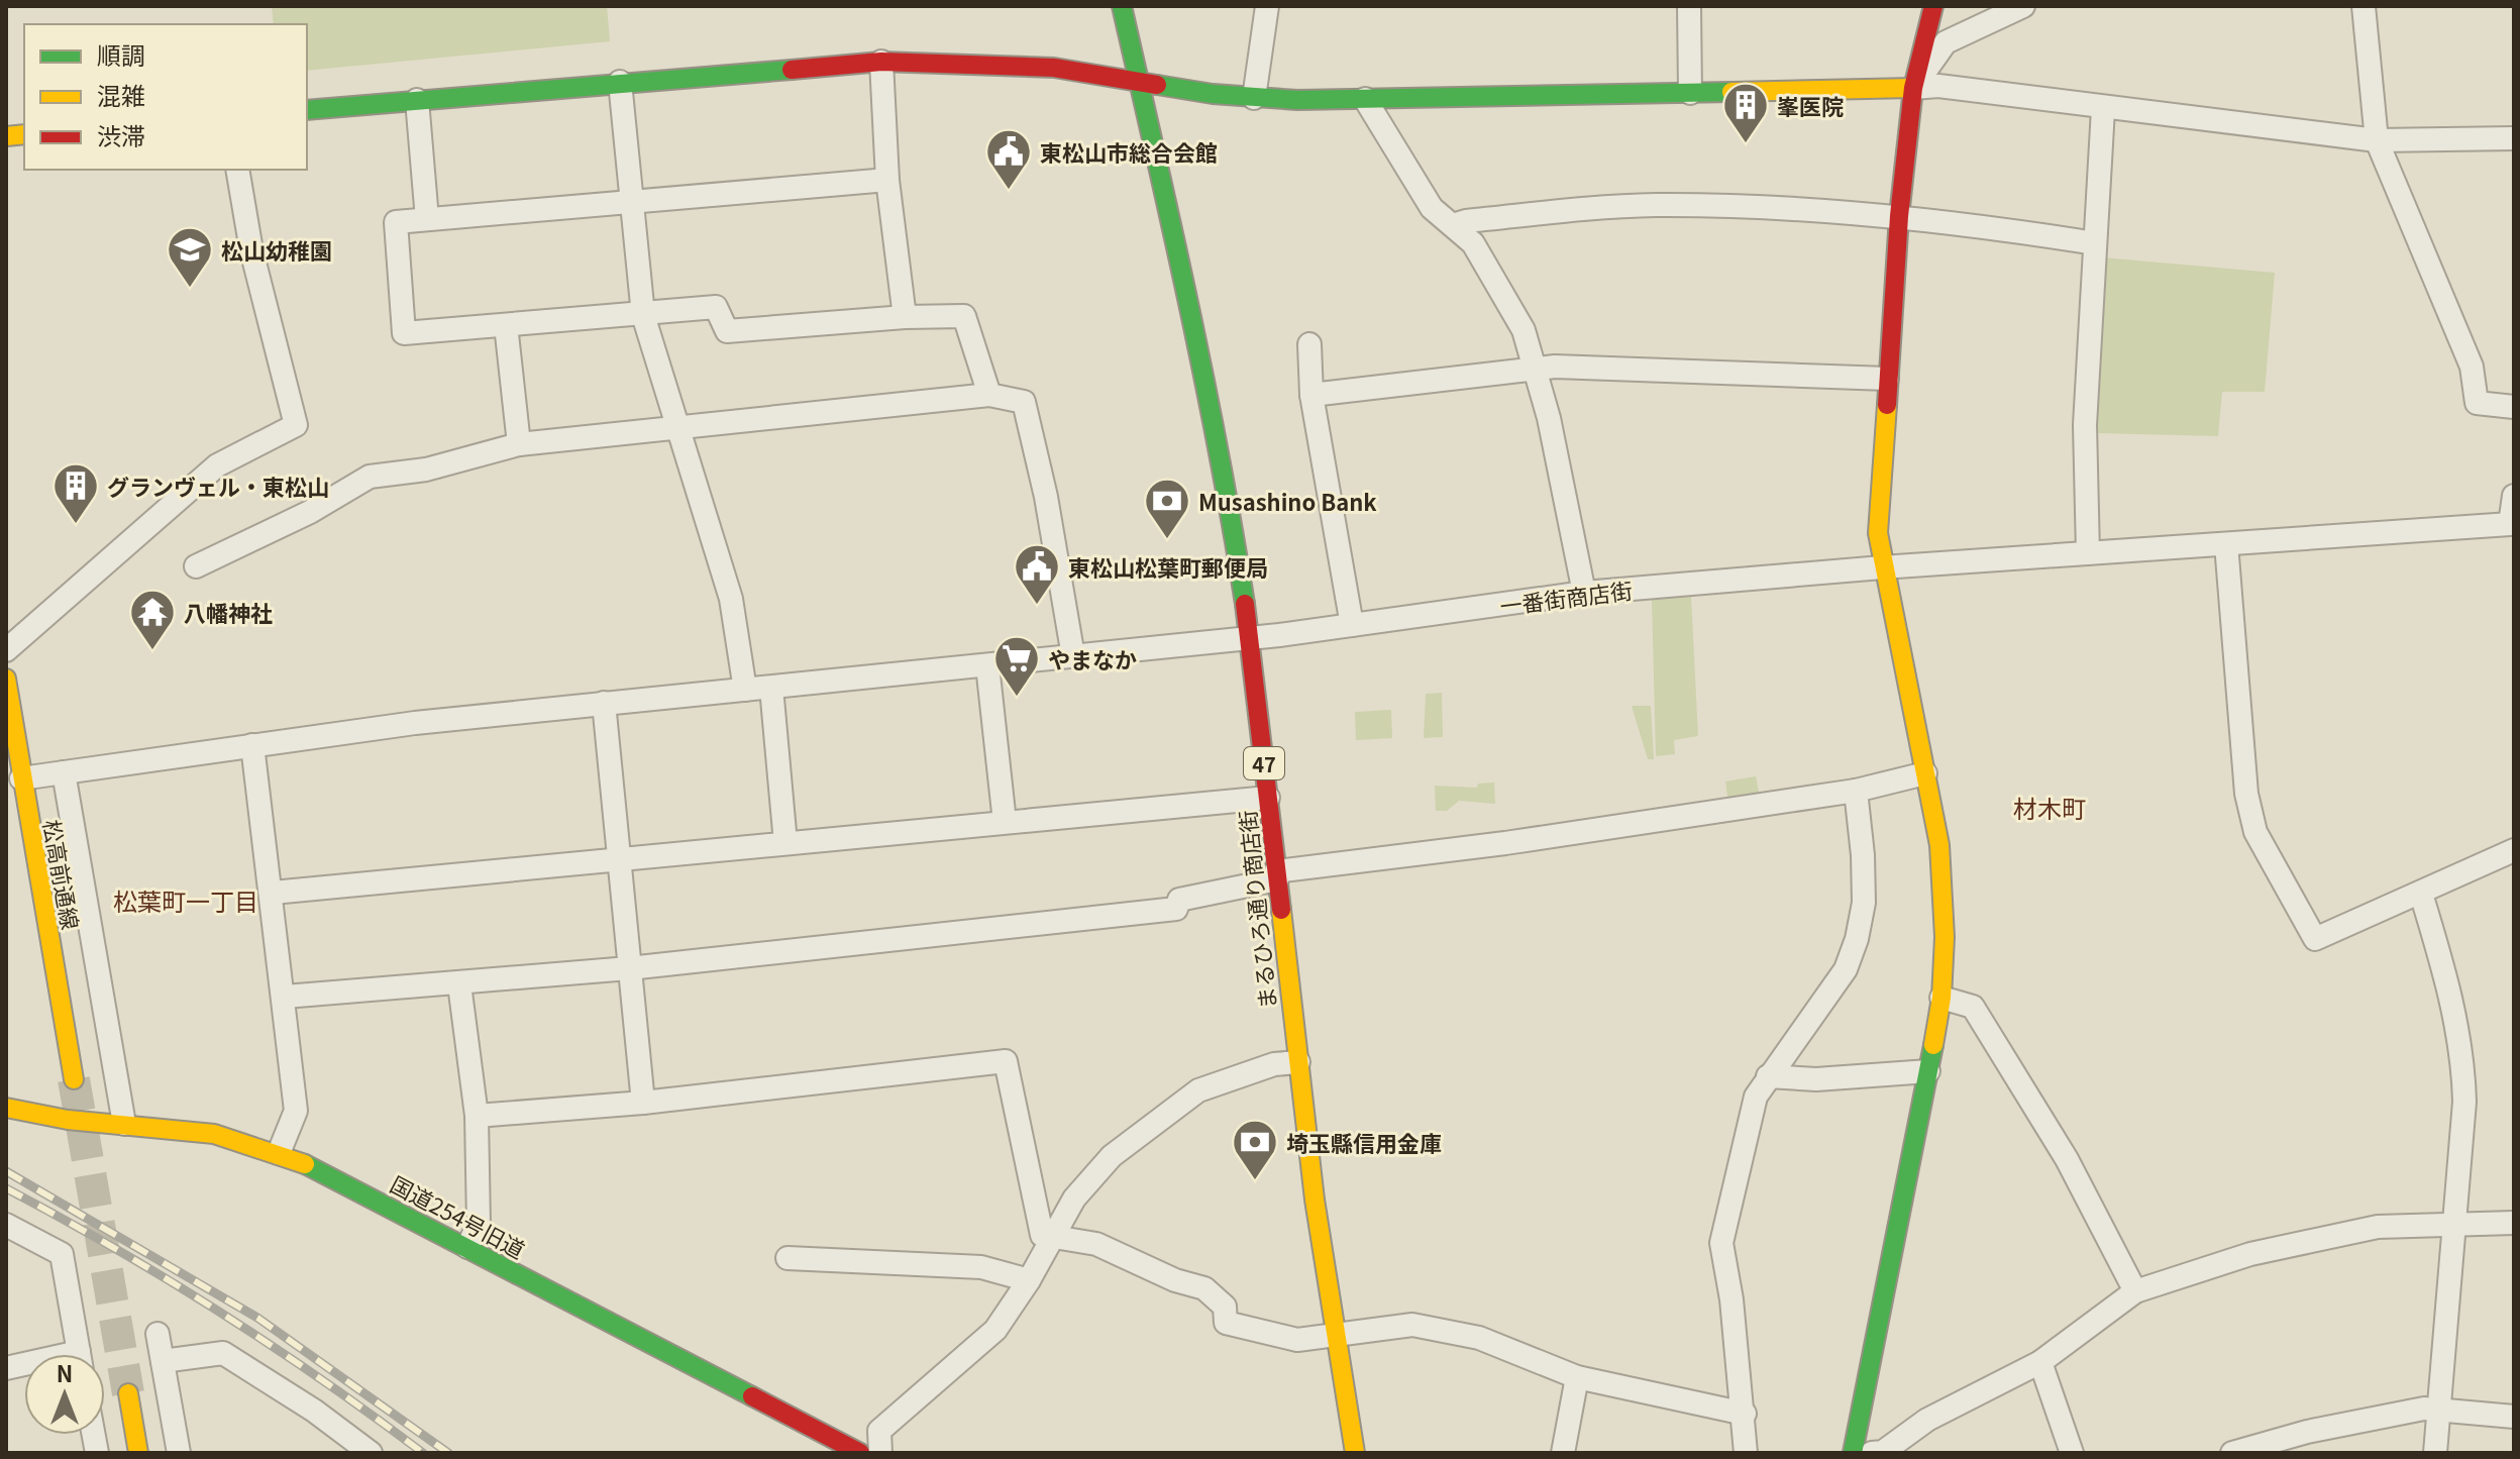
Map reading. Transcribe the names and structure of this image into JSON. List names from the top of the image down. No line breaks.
{"streets":{"street":["一番街商店街","47","松高前通線","まるひろ通り商店街","国道254号旧道"]},"crossings":[["一番街商店街","松高前通線"],["一番街商店街","まるひろ通り商店街"],["47","まるひろ通り商店街"]],"districts":["材木町","松葉町一丁目"],"places":{"building":["峯医院","グランヴェル・東松山"],"public building":["東松山市総合会館","東松山松葉町郵便局"],"school or university":["松山幼稚園"],"bank":["Musashino Bank","埼玉縣信用金庫"],"temple":["八幡神社"],"supermarket":["やまなか"]},"legend":["順調","混雑","渋滞"],"north":"top"}
